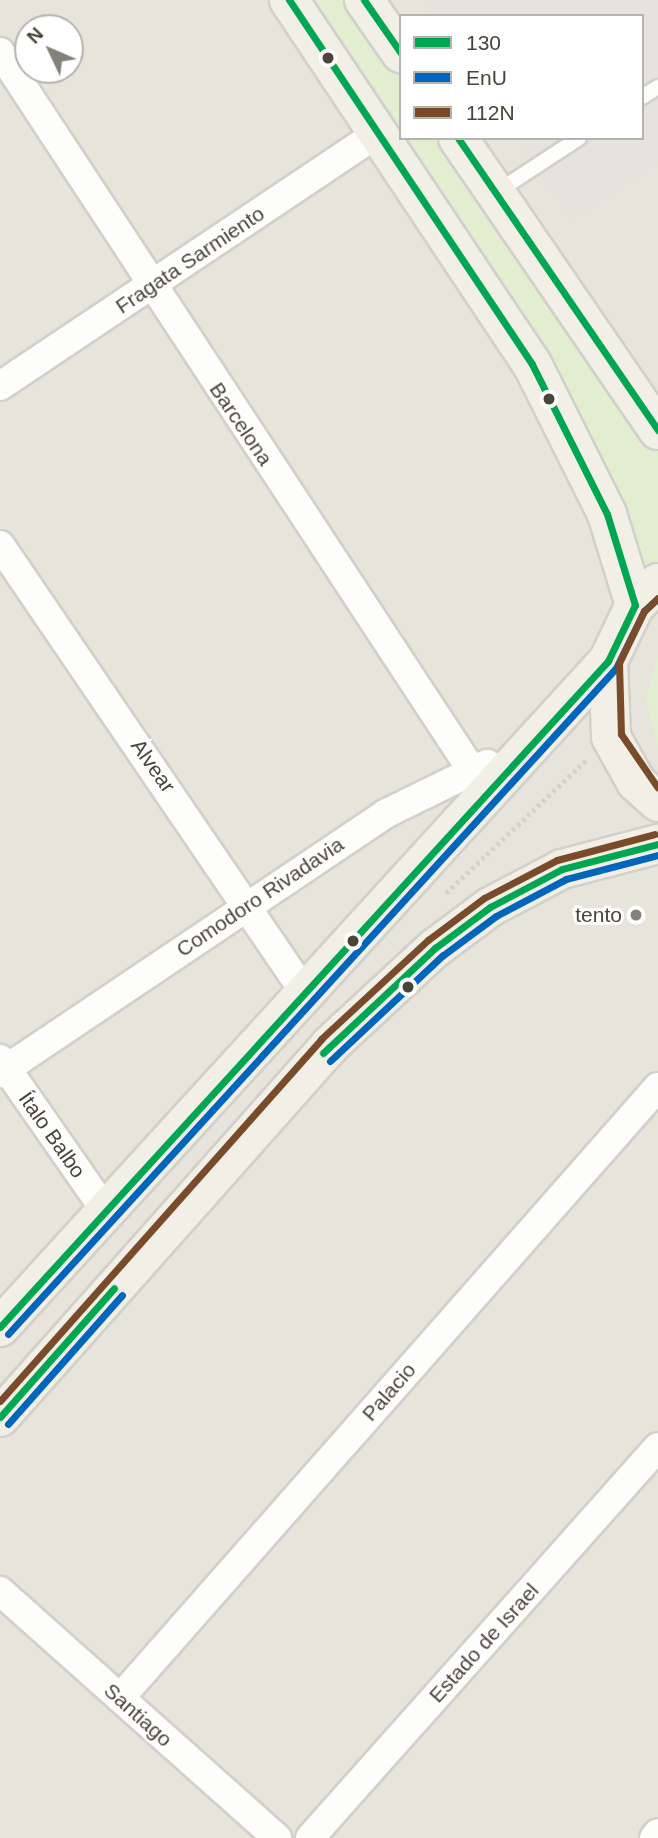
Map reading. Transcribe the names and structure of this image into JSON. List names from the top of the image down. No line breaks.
{"streets":{"street":["Fragata Sarmiento","Barcelona","Alvear","Comodoro Rivadavia","Ítalo Balbo","Palacio","Estado de Israel","Santiago"]},"crossings":[["Fragata Sarmiento","Barcelona"],["Barcelona","Comodoro Rivadavia"],["Alvear","Comodoro Rivadavia"],["Comodoro Rivadavia","Ítalo Balbo"],["Palacio","Santiago"]],"places":["tento"],"lines":["transit line 130","transit line EnU","transit line 112N"],"legend":["130","EnU","112N"],"north":"top left"}
